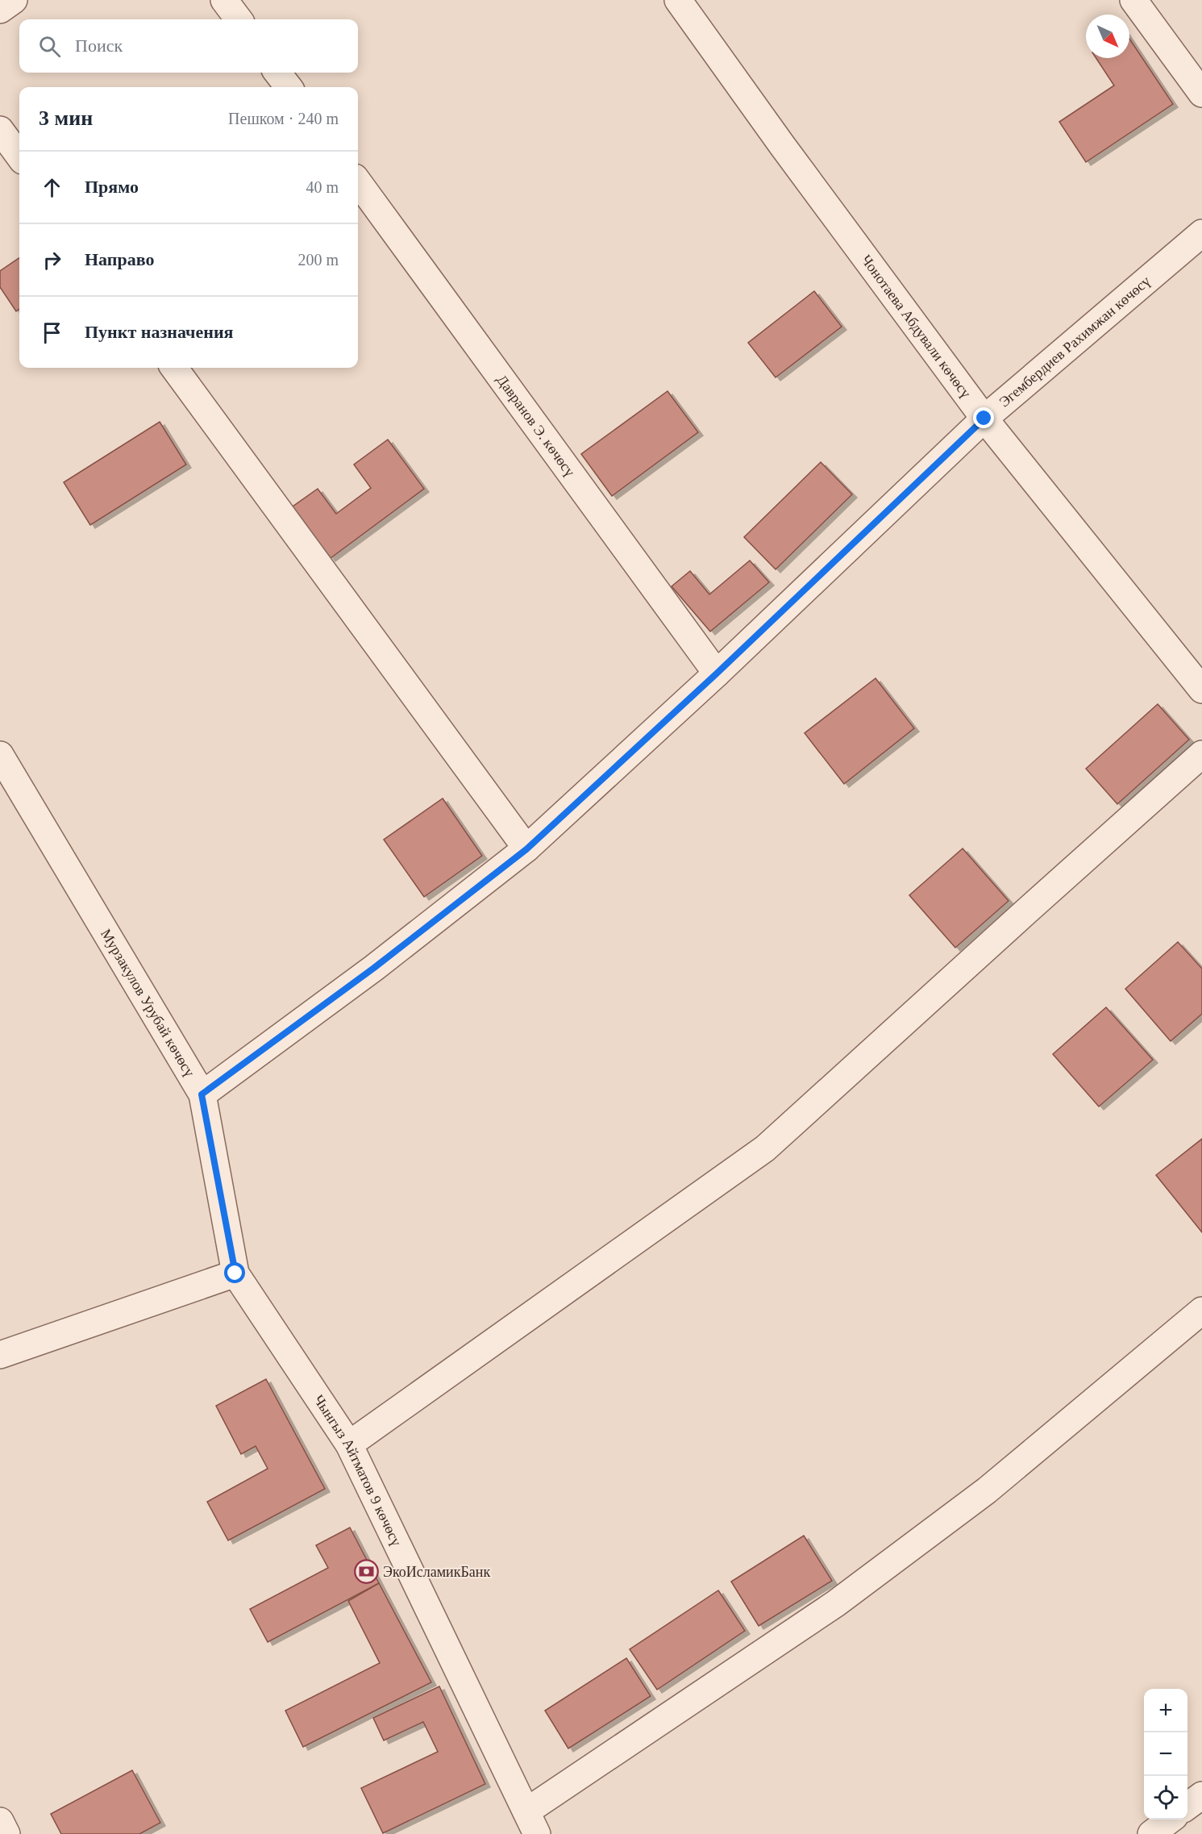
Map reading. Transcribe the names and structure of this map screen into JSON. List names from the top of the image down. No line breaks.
{"streets":{"street":["Чонотаева Абдували көчөсү","Эгембердиев Рахимжан көчөсү","Давранов Э. көчөсү","Мурзакулов Урубай көчөсү","Чынгыз Айтматов 9 көчөсү"]},"crossings":[["Чонотаева Абдували көчөсү","Эгембердиев Рахимжан көчөсү"],["Эгембердиев Рахимжан көчөсү","Давранов Э. көчөсү"],["Эгембердиев Рахимжан көчөсү","Мурзакулов Урубай көчөсү"],["Мурзакулов Урубай көчөсү","Чынгыз Айтматов 9 көчөсү"]],"places":{"bank":["ЭкоИсламикБанк"]},"north":"bottom right","page":{"search":"Поиск","heading":["3 мин","Пешком · 240 m"],"list":[["Прямо","40 m"],["Направо","200 m"],"Пункт назначения"],"map_buttons":["+","−"]}}
